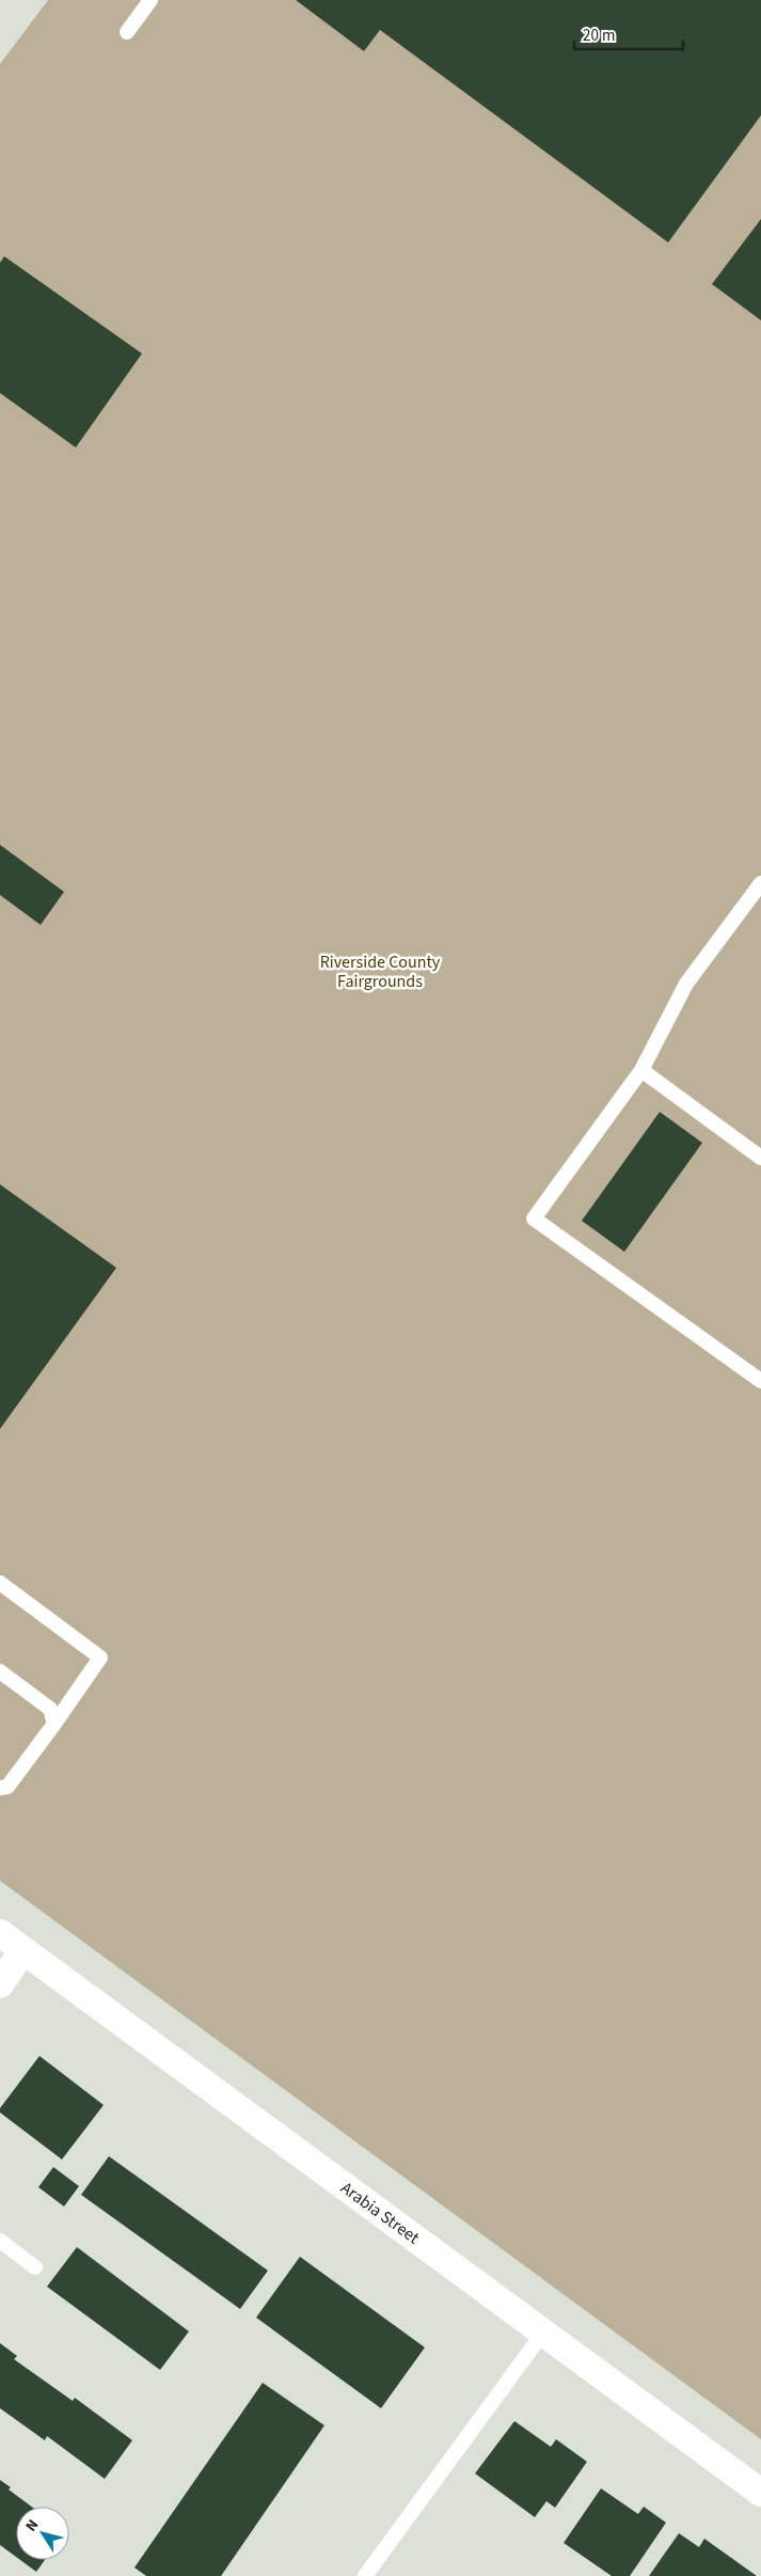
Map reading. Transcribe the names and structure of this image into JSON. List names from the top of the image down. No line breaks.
{"streets":{"street":["Arabia Street"]},"parks":["Riverside County Fairgrounds"],"scale_bar":"20 m","north":"top left"}
